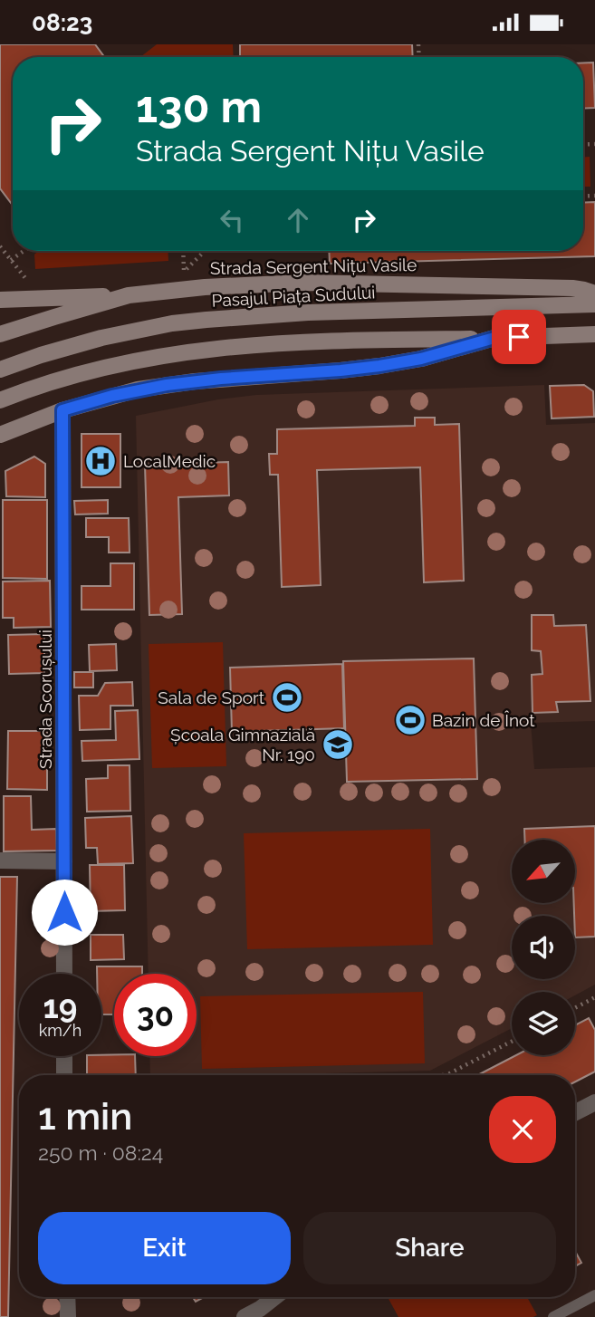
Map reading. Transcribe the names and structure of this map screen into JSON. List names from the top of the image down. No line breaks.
{"streets":{"main road":["Strada Sergent Nițu Vasile","Pasajul Piața Sudului"],"street":["Strada Scorușului"]},"places":{"hospital":["LocalMedic"],"sports":["Sala de Sport","Bazin de Înot"],"school or university":["Școala Gimnazială Nr. 190"]},"north":"bottom left","page":{"status":"08:23","turn":["130 m","Strada Sergent Nițu Vasile"],"speed":"19 km/h","limit":"30","heading":["1 min","250 m · 08:24"],"buttons":["Exit","Share"]}}
